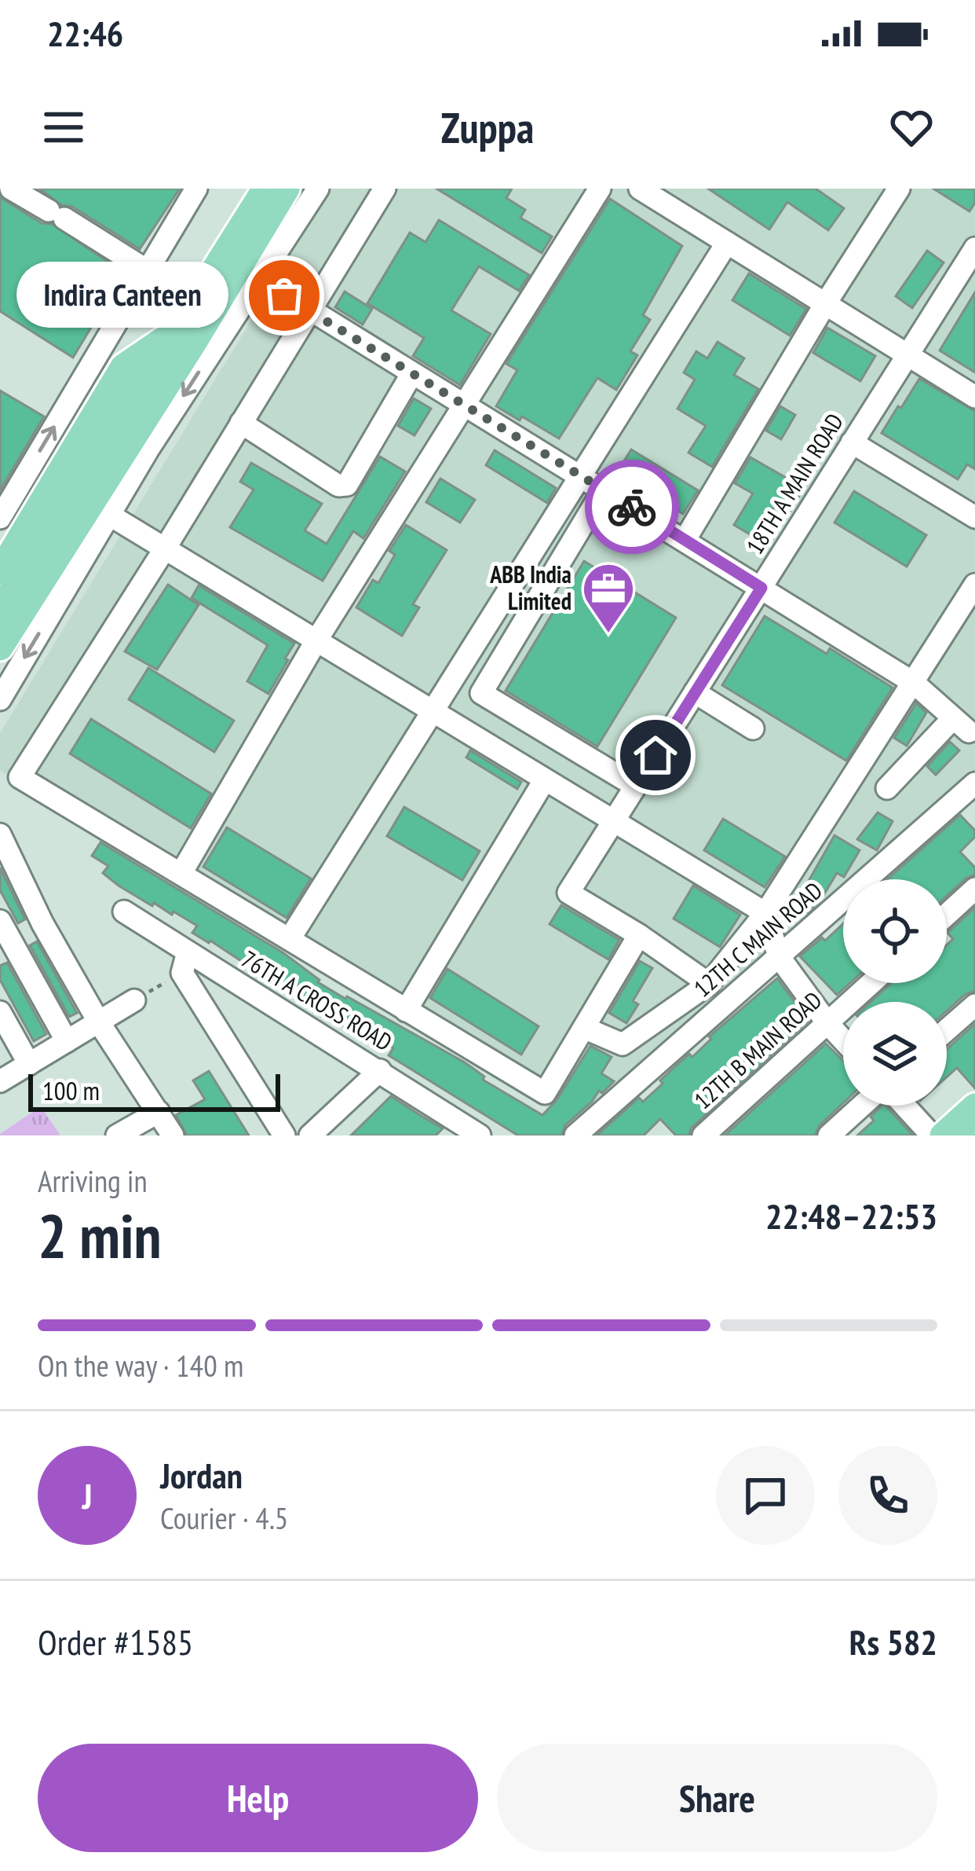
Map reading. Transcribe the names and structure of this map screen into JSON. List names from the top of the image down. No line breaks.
{"streets":{"street":["18TH A MAIN ROAD","12TH C MAIN ROAD","76TH A CROSS ROAD","12TH B MAIN ROAD"]},"places":{"other":["Indira Canteen"],"office":["ABB India Limited"]},"scale_bar":"100 m","page":{"status":"22:46","header":"Zuppa","bubble":"Indira Canteen","scale":"100 m","heading":["2 min","Arriving in","22:48–22:53"],"panel":["Jordan","Courier · 4.5","Order #1585","Rs 582"],"bar":"On the way · 140 m","round":"J","buttons":["Help","Share"]}}
